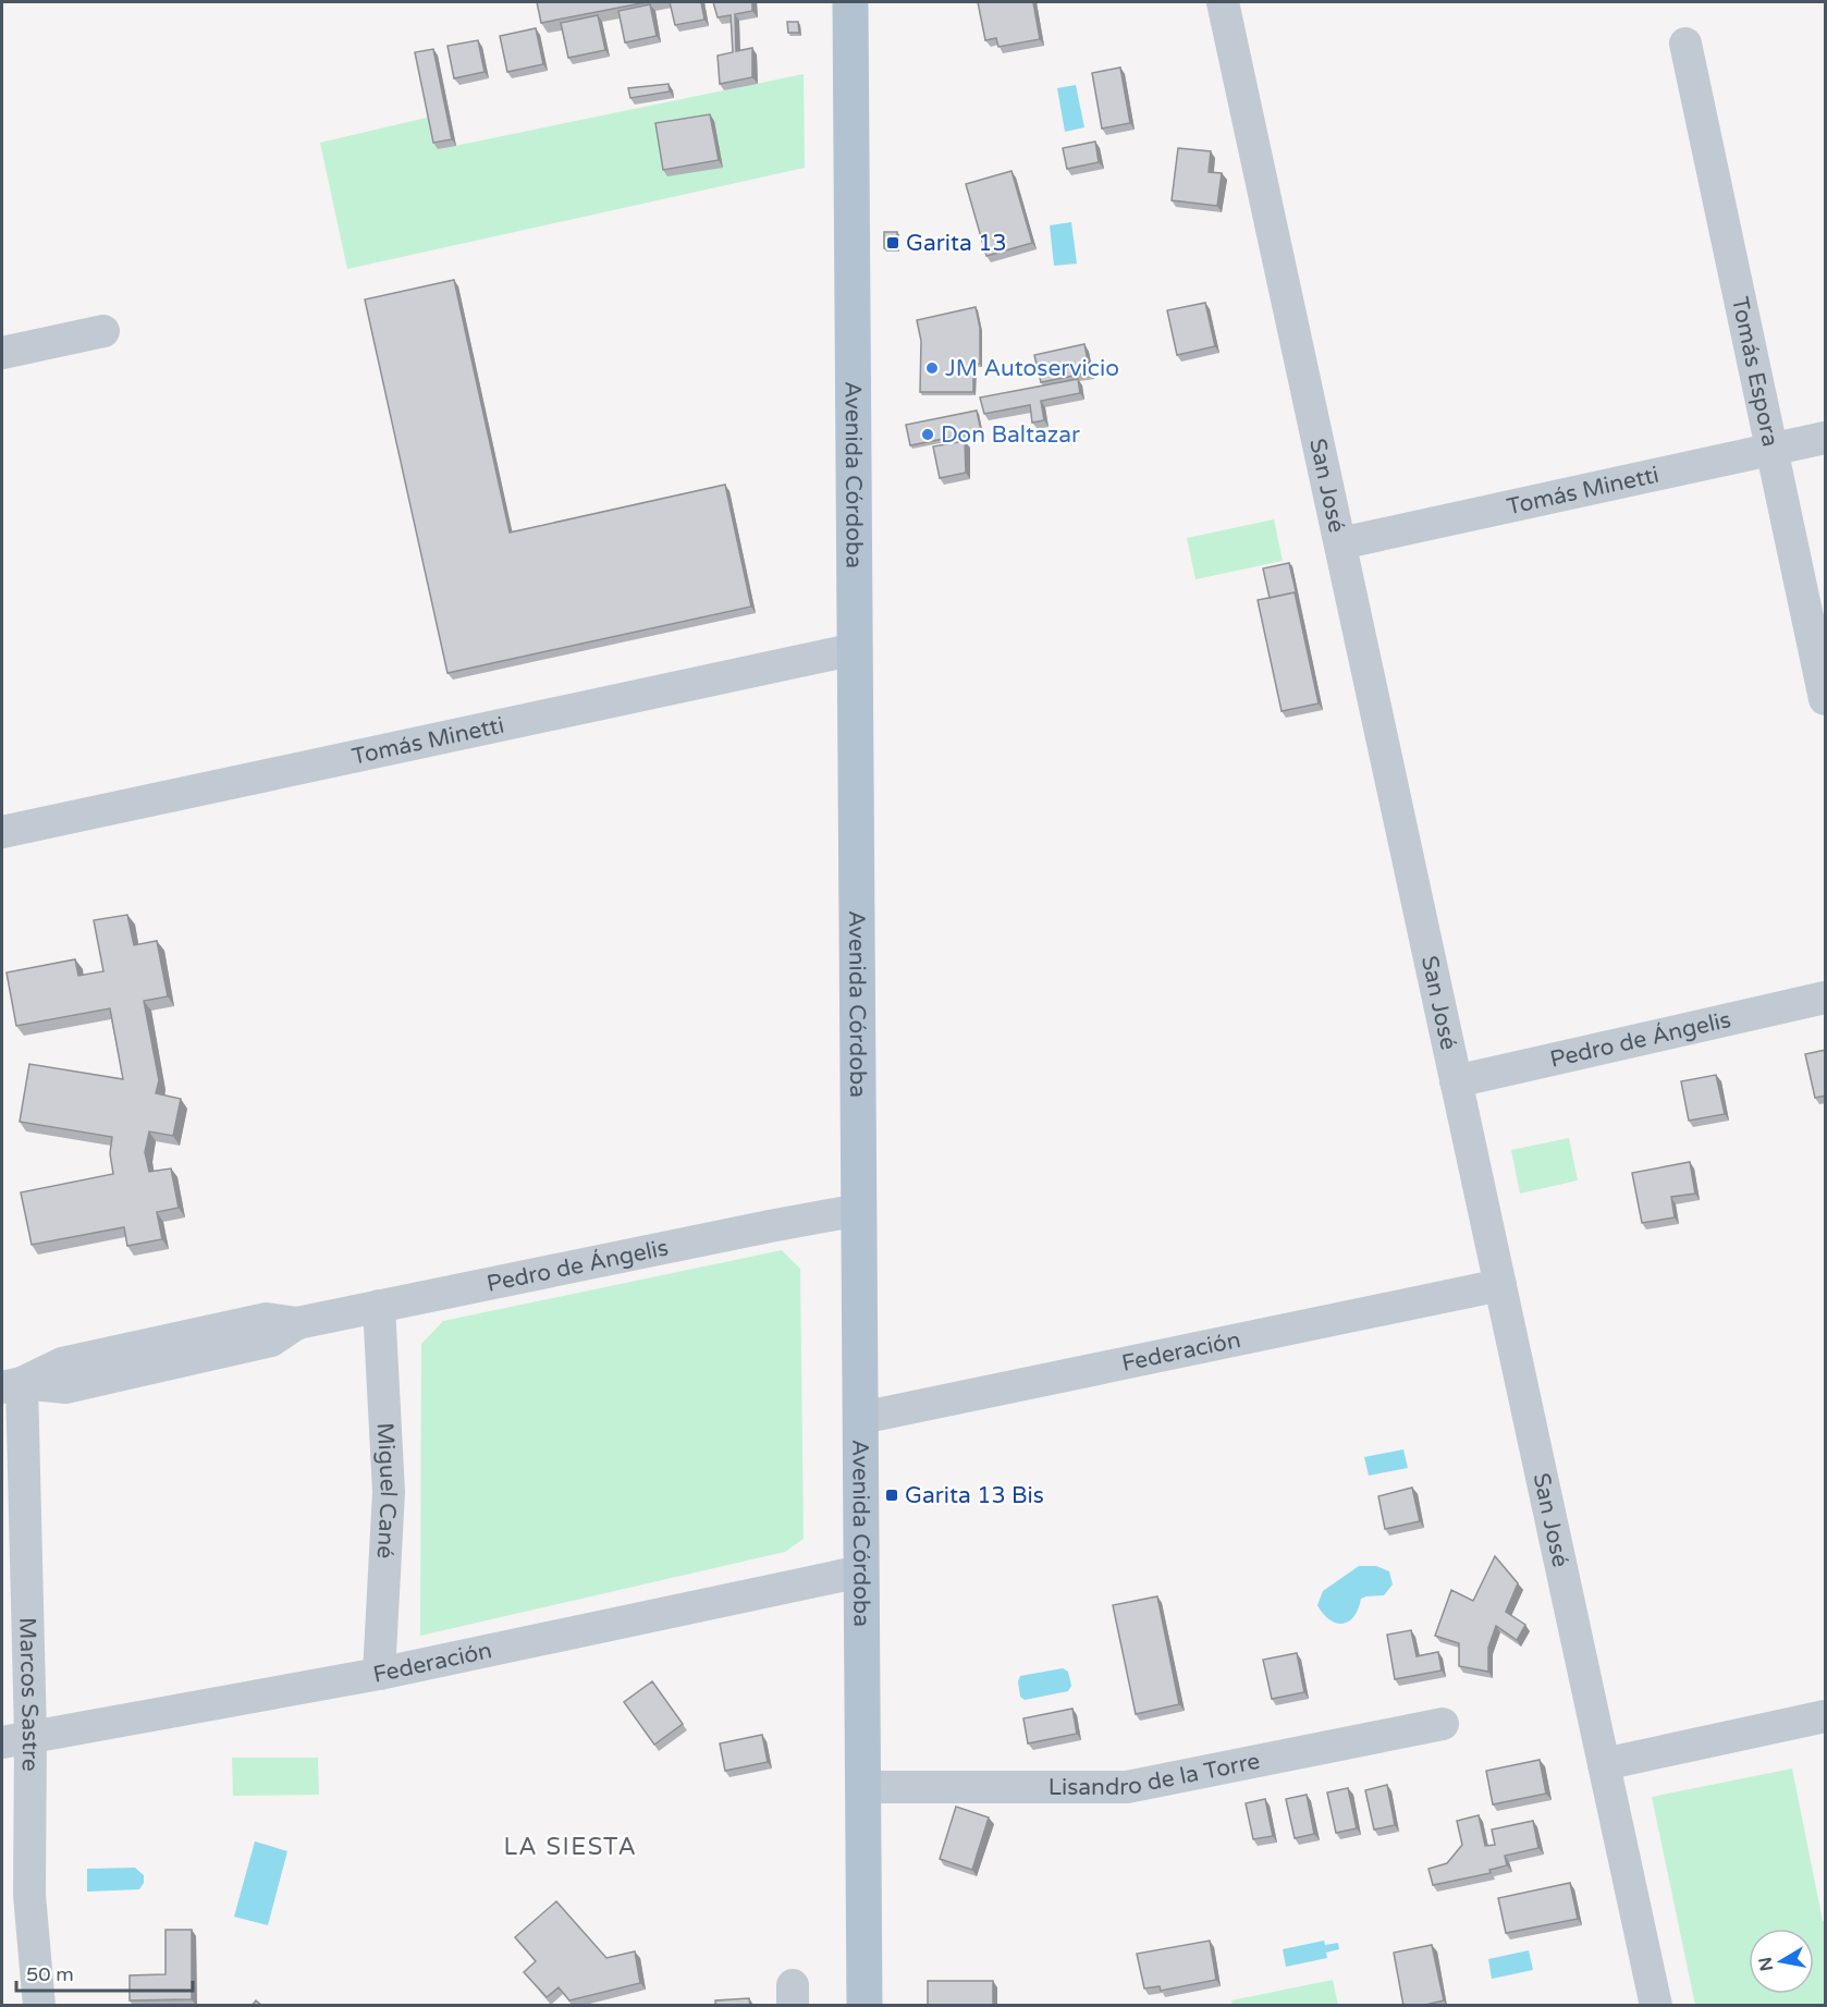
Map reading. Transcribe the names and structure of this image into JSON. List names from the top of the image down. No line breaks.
{"streets":{"main road":["Avenida Córdoba"],"street":["Tomás Espora","San José","Tomás Minetti","Pedro de Ángelis","Federación","Miguel Cané","Marcos Sastre","Lisandro de la Torre"]},"crossings":[["Tomás Espora","Tomás Minetti"],["Avenida Córdoba","Tomás Minetti"],["Avenida Córdoba","Pedro de Ángelis"],["Avenida Córdoba","Federación"],["Avenida Córdoba","Lisandro de la Torre"],["San José","Tomás Minetti"],["San José","Pedro de Ángelis"],["San José","Federación"],["Pedro de Ángelis","Miguel Cané"],["Pedro de Ángelis","Marcos Sastre"],["Federación","Miguel Cané"],["Federación","Marcos Sastre"]],"districts":["LA SIESTA"],"places":{"transit":["Garita 13","Garita 13 Bis"],"other":["JM Autoservicio","Don Baltazar"]},"scale_bar":"50 m","north":"left"}
